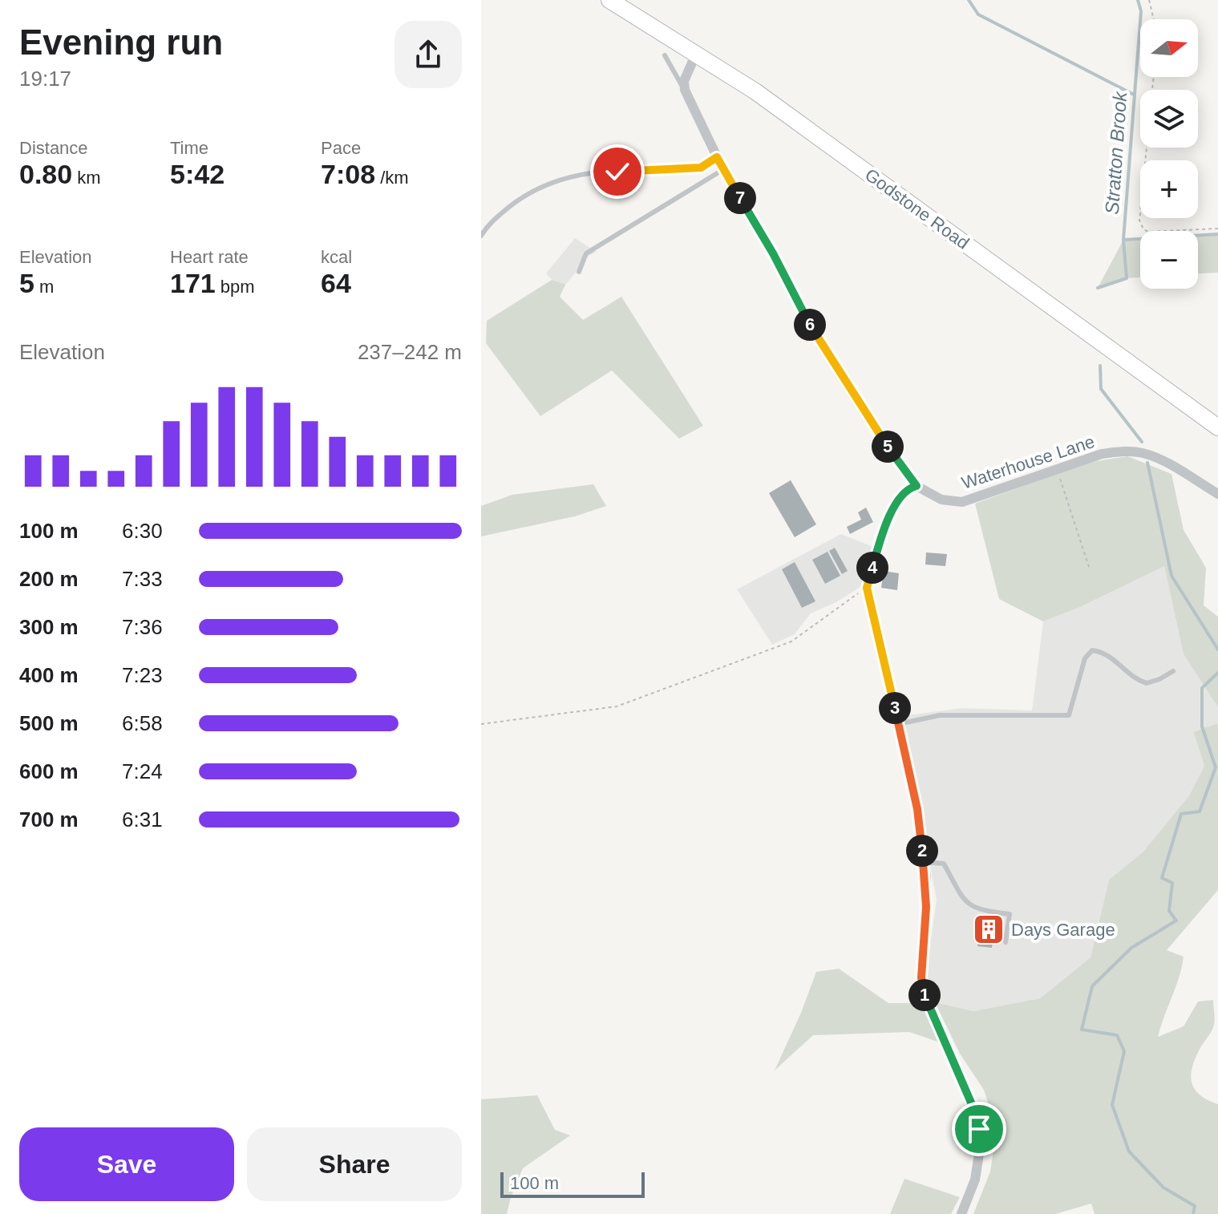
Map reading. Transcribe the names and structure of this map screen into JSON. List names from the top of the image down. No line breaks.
{"streets":{"main road":["Godstone Road"],"street":["Waterhouse Lane"]},"water":["Stratton Brook"],"places":{"building":["Days Garage"]},"scale_bar":"100 m","north":"right","page":{"heading":["Evening run","19:17"],"map_buttons":["+","−"],"stats":[["Distance","0.80 km"],["Time","5:42"],["Pace","7:08 /km"],["Elevation","5 m"],["Heart rate","171 bpm"],["kcal","64"]],"pins":["7","6","5","4","3","2","1"],"chart":["Elevation","237–242 m"],"list":[{"name":"100 m","note":"6:30"},{"name":"200 m","note":"7:33"},{"name":"300 m","note":"7:36"},{"name":"400 m","note":"7:23"},{"name":"500 m","note":"6:58"},{"name":"600 m","note":"7:24"},{"name":"700 m","note":"6:31"}],"buttons":["Save","Share"],"scale":"100 m"}}
